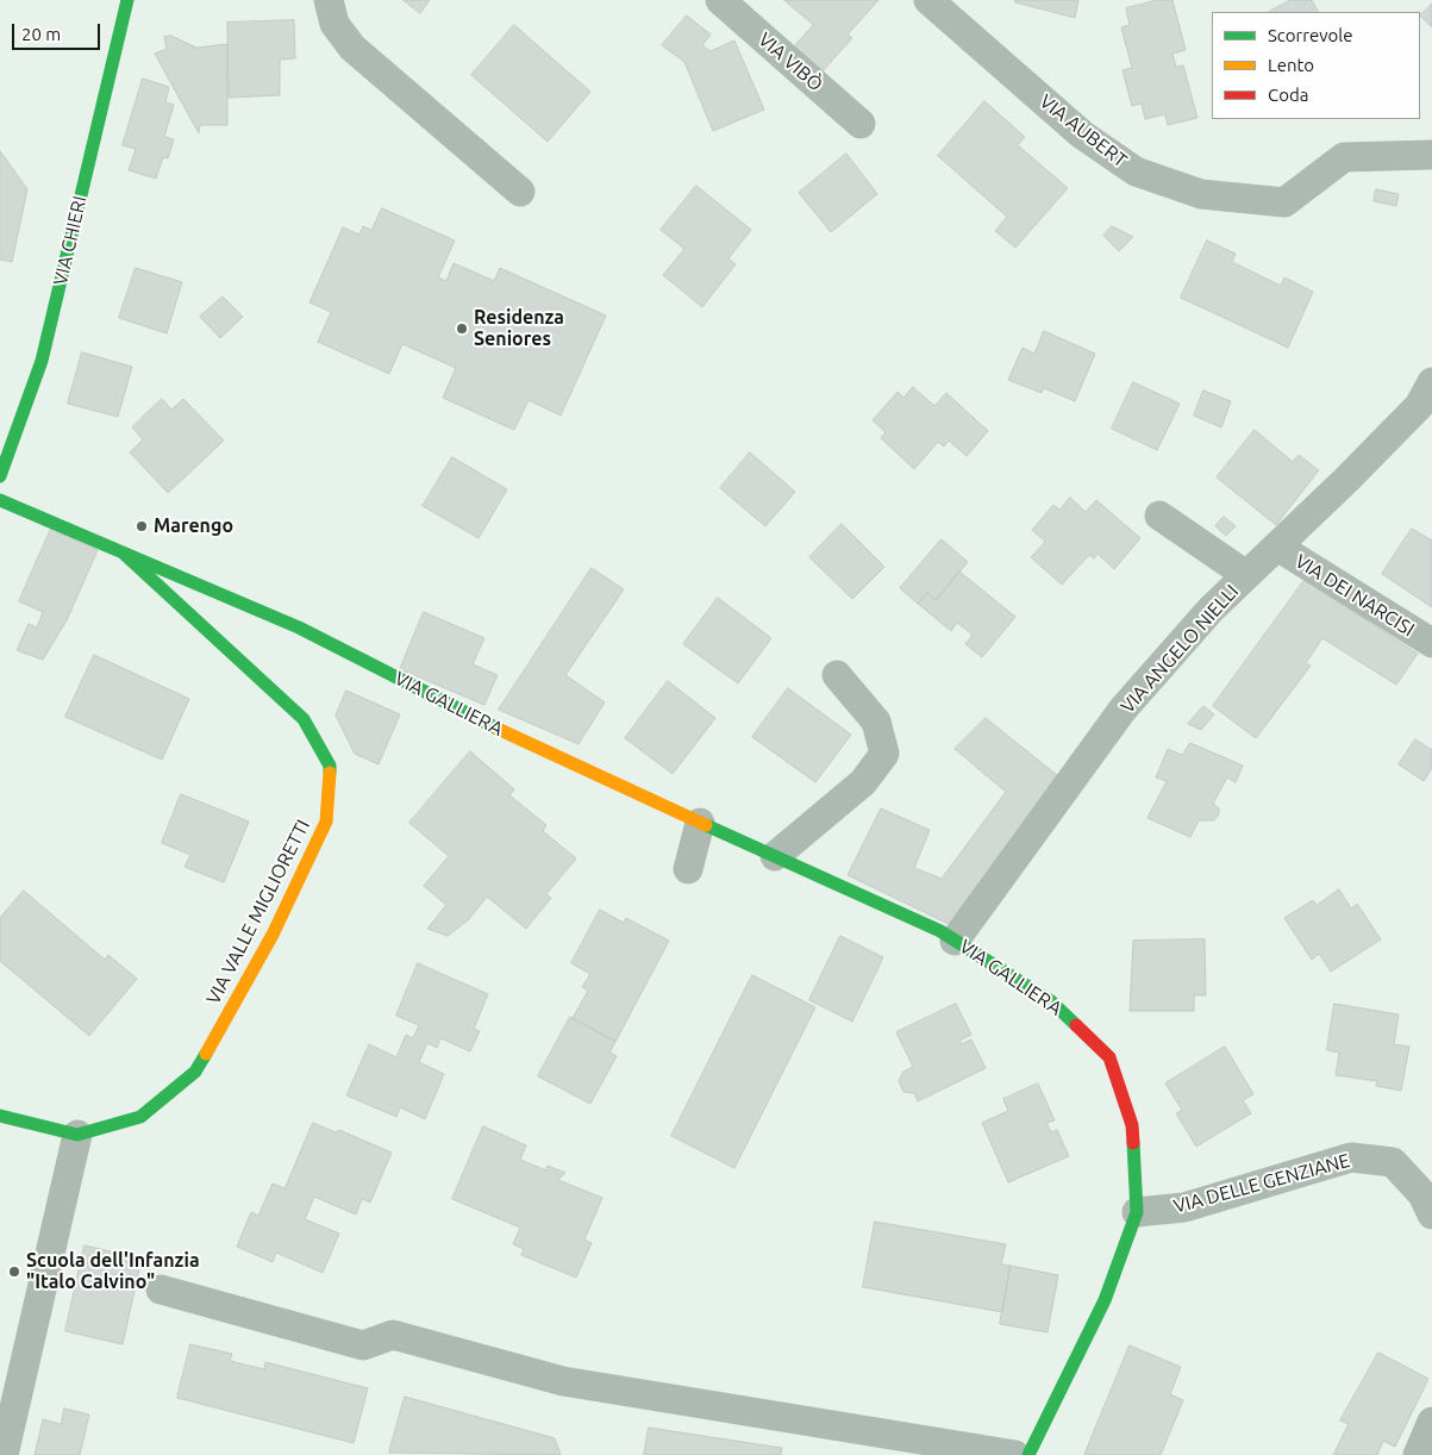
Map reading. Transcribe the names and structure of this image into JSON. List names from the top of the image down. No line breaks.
{"streets":{"street":["VIA VIBÒ","VIA AUBERT","VIA CHIERI","VIA DEI NARCISI","VIA ANGELO NIELLI","VIA GALLIERA","VIA VALLE MIGLIORETTI","VIA DELLE GENZIANE"]},"crossings":[["VIA DEI NARCISI","VIA ANGELO NIELLI"],["VIA ANGELO NIELLI","VIA GALLIERA"],["VIA GALLIERA","VIA VALLE MIGLIORETTI"],["VIA GALLIERA","VIA DELLE GENZIANE"]],"places":["Residenza Seniores","Marengo","Scuola dell'Infanzia \"Italo Calvino\""],"legend":["Scorrevole","Lento","Coda"],"scale_bar":"20 m"}
